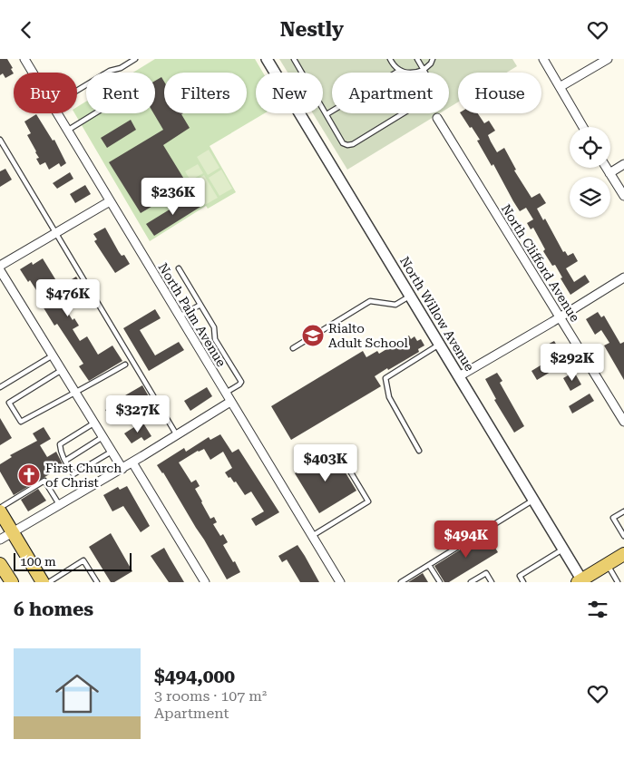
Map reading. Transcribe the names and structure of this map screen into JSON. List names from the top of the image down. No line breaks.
{"streets":{"street":["North Clifford Avenue","North Willow Avenue","North Palm Avenue"]},"places":{"school or university":["Rialto Adult School"],"church":["First Church of Christ"]},"scale_bar":"100 m","page":{"header":"Nestly","chip":["Buy","Rent","Filters","New","Apartment","House"],"price":["$236K","$476K","$292K","$327K","$403K","$494K"],"scale":"100 m","heading":"6 homes","list":[{"name":"$494,000","note":"3 rooms · 107 m² · Apartment"}]}}
